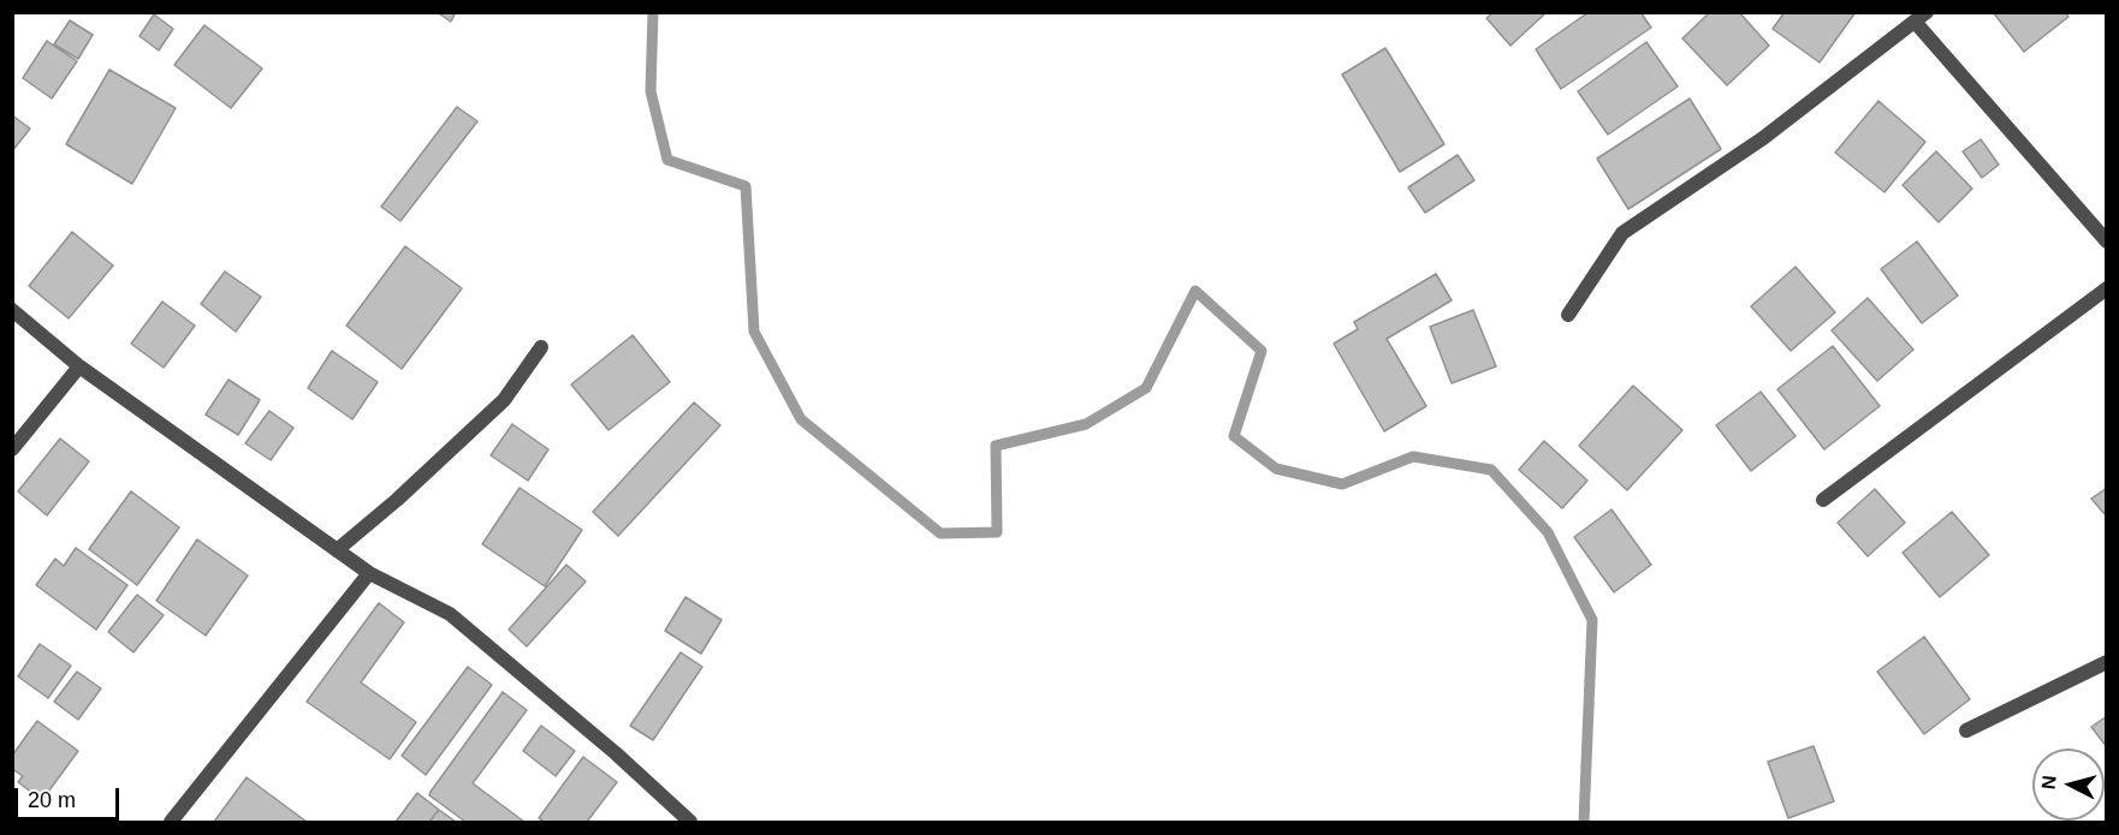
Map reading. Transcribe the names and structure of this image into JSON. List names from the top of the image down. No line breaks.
{"scale_bar":"20 m","north":"left"}
